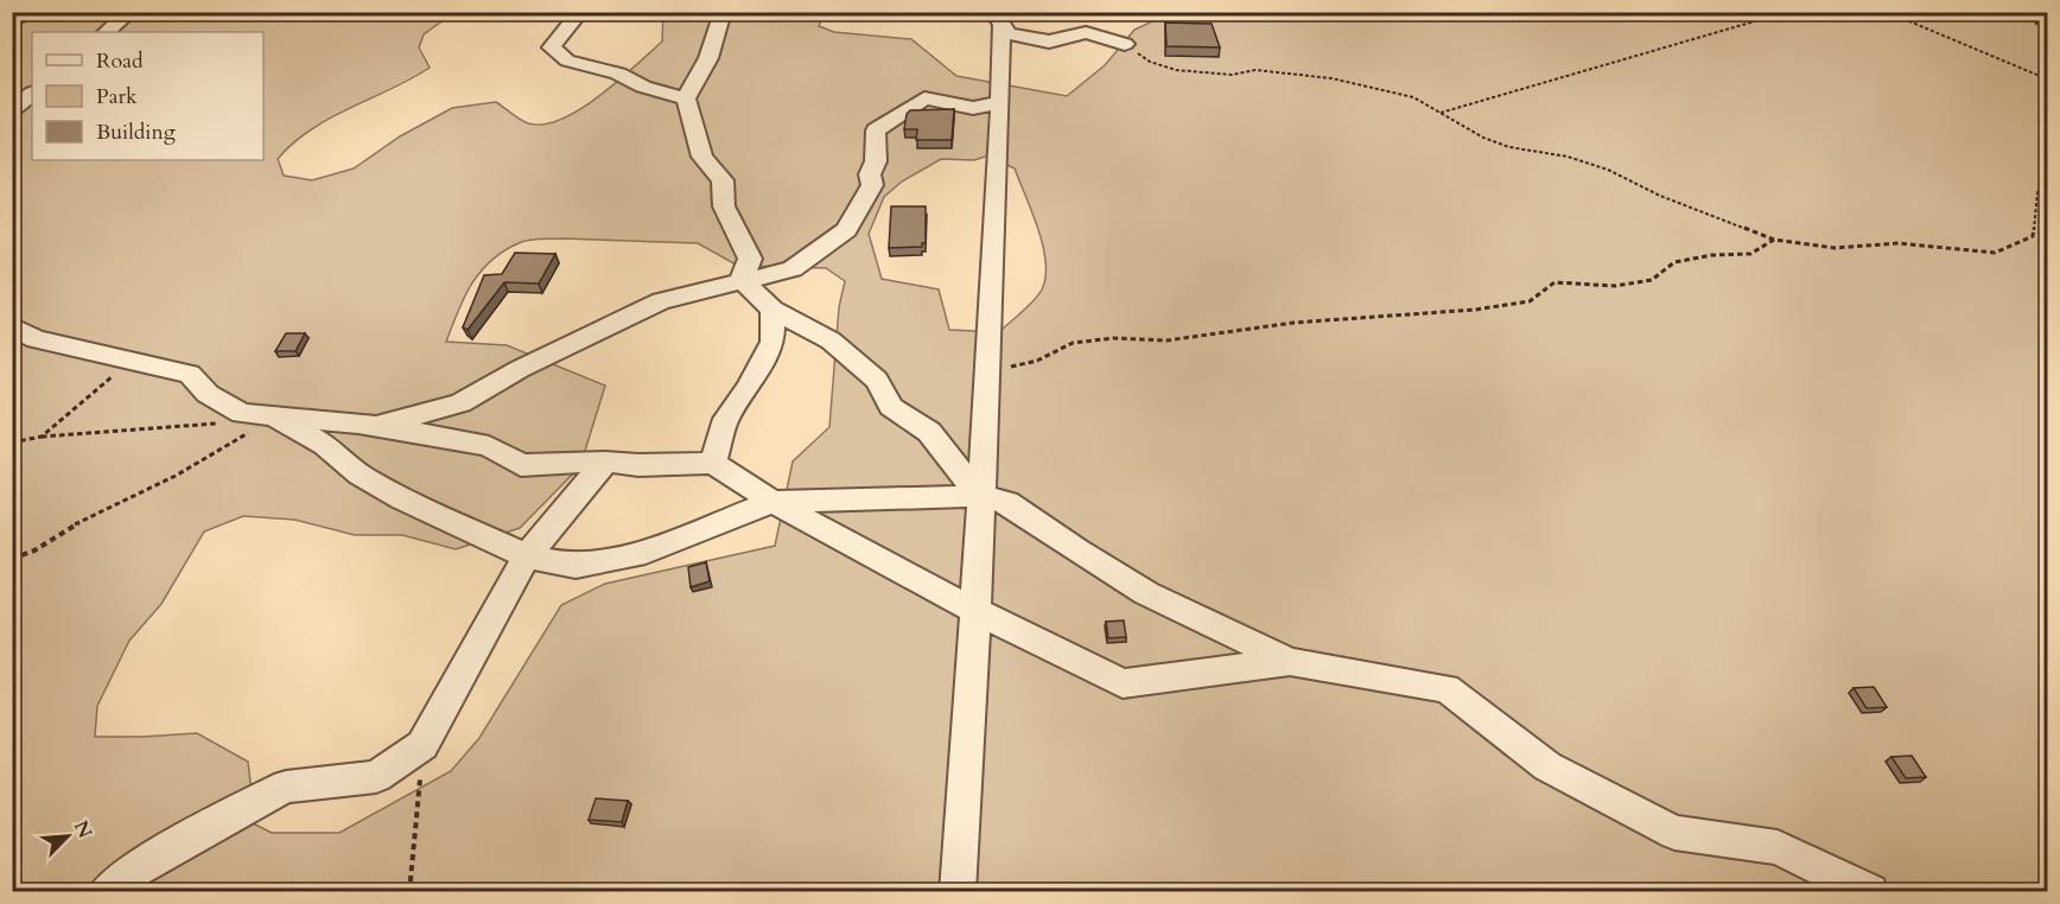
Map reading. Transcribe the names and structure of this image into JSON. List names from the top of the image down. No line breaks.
{"legend":["Road","Park","Building"],"north":"top right"}
